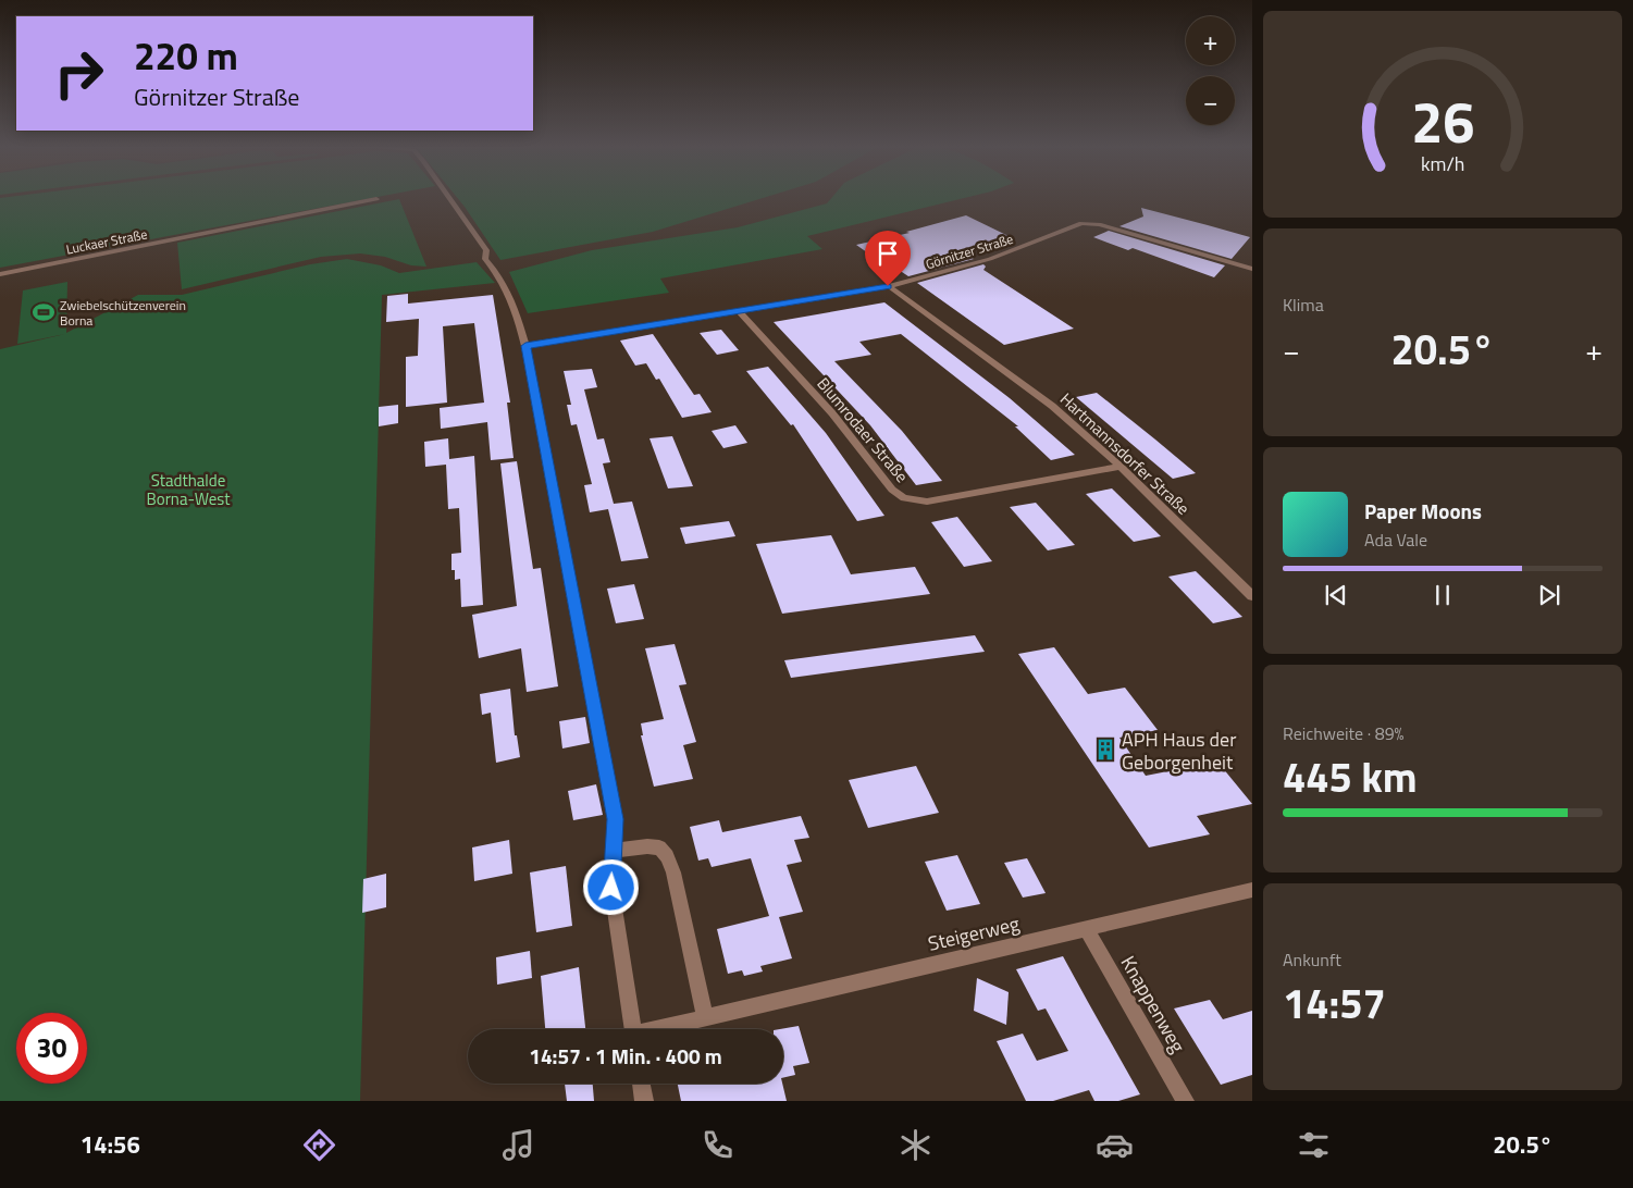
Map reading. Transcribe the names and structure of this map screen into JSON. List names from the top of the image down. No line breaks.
{"streets":{"street":["Luckaer Straße","Görnitzer Straße","Blumrodaer Straße","Hartmannsdorfer Straße","Steigerweg","Knappenweg"]},"crossings":[["Görnitzer Straße","Blumrodaer Straße"],["Görnitzer Straße","Hartmannsdorfer Straße"],["Blumrodaer Straße","Hartmannsdorfer Straße"],["Steigerweg","Knappenweg"]],"parks":["Stadthalde Borna-West"],"places":{"sports":["Zwiebelschützenverein Borna"],"building":["APH Haus der Geborgenheit"]},"page":{"map_buttons":["+","−"],"turn":["220 m","Görnitzer Straße"],"tile":["Klima",["Reichweite · 89%","445 km"],["Ankunft","14:57"]],"heat":["−","20.5°","+"],"song":["Paper Moons","Ada Vale"],"limit":"30","trip":"14:57 · 1 Min. · 400 m","tabs":["14:56","20.5°"],"gauge":["26","km/h"]}}
